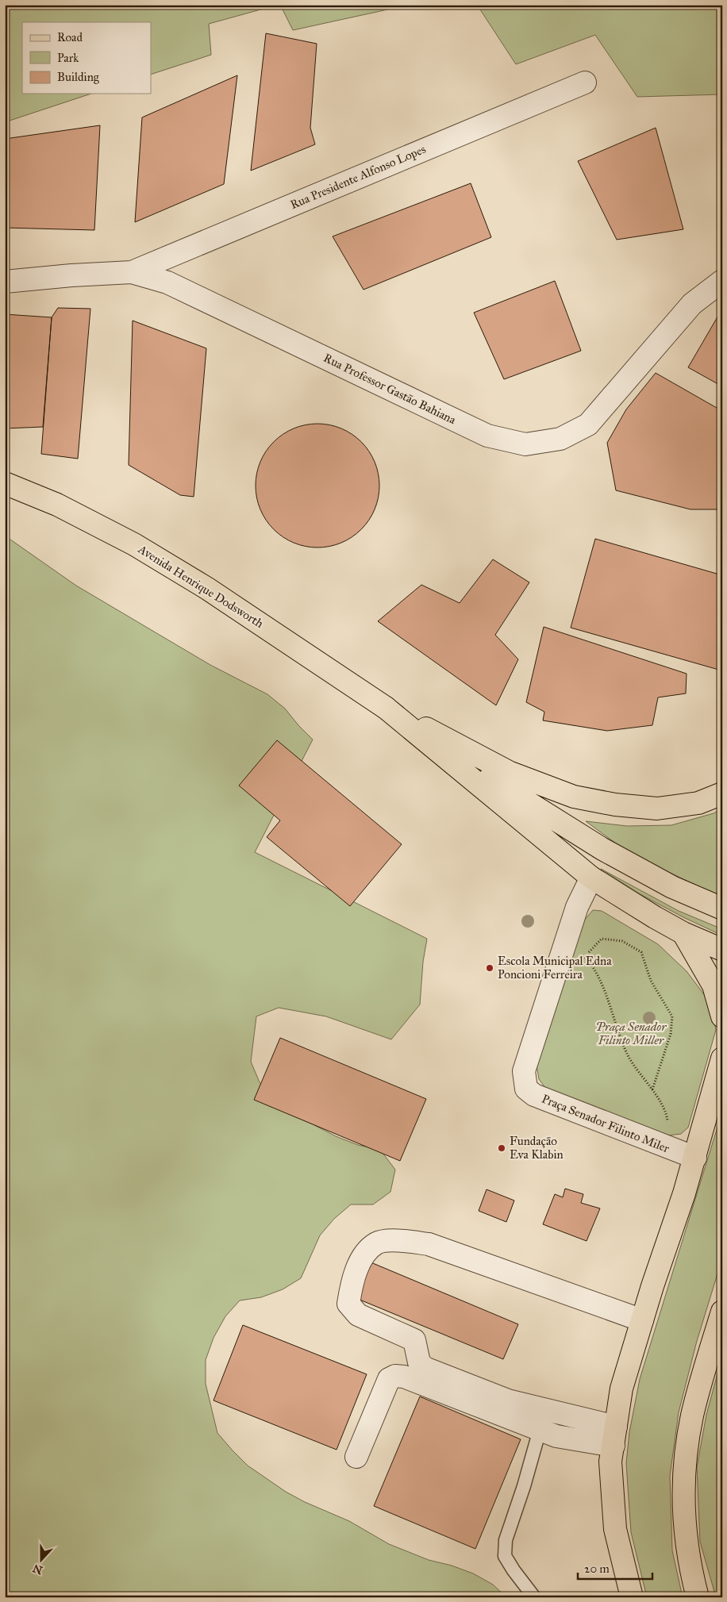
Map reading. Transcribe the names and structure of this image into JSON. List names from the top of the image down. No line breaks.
{"streets":{"main road":["Avenida Henrique Dodsworth"],"street":["Rua Presidente Alfonso Lopes","Rua Professor Gastão Bahiana","Praça Senador Filinto Miler"]},"crossings":[["Rua Presidente Alfonso Lopes","Rua Professor Gastão Bahiana"]],"parks":["Praça Senador Filinto Miller"],"places":["Escola Municipal Edna Poncioni Ferreira","Fundação Eva Klabin"],"legend":["Road","Park","Building"],"scale_bar":"20 m","north":"bottom"}
